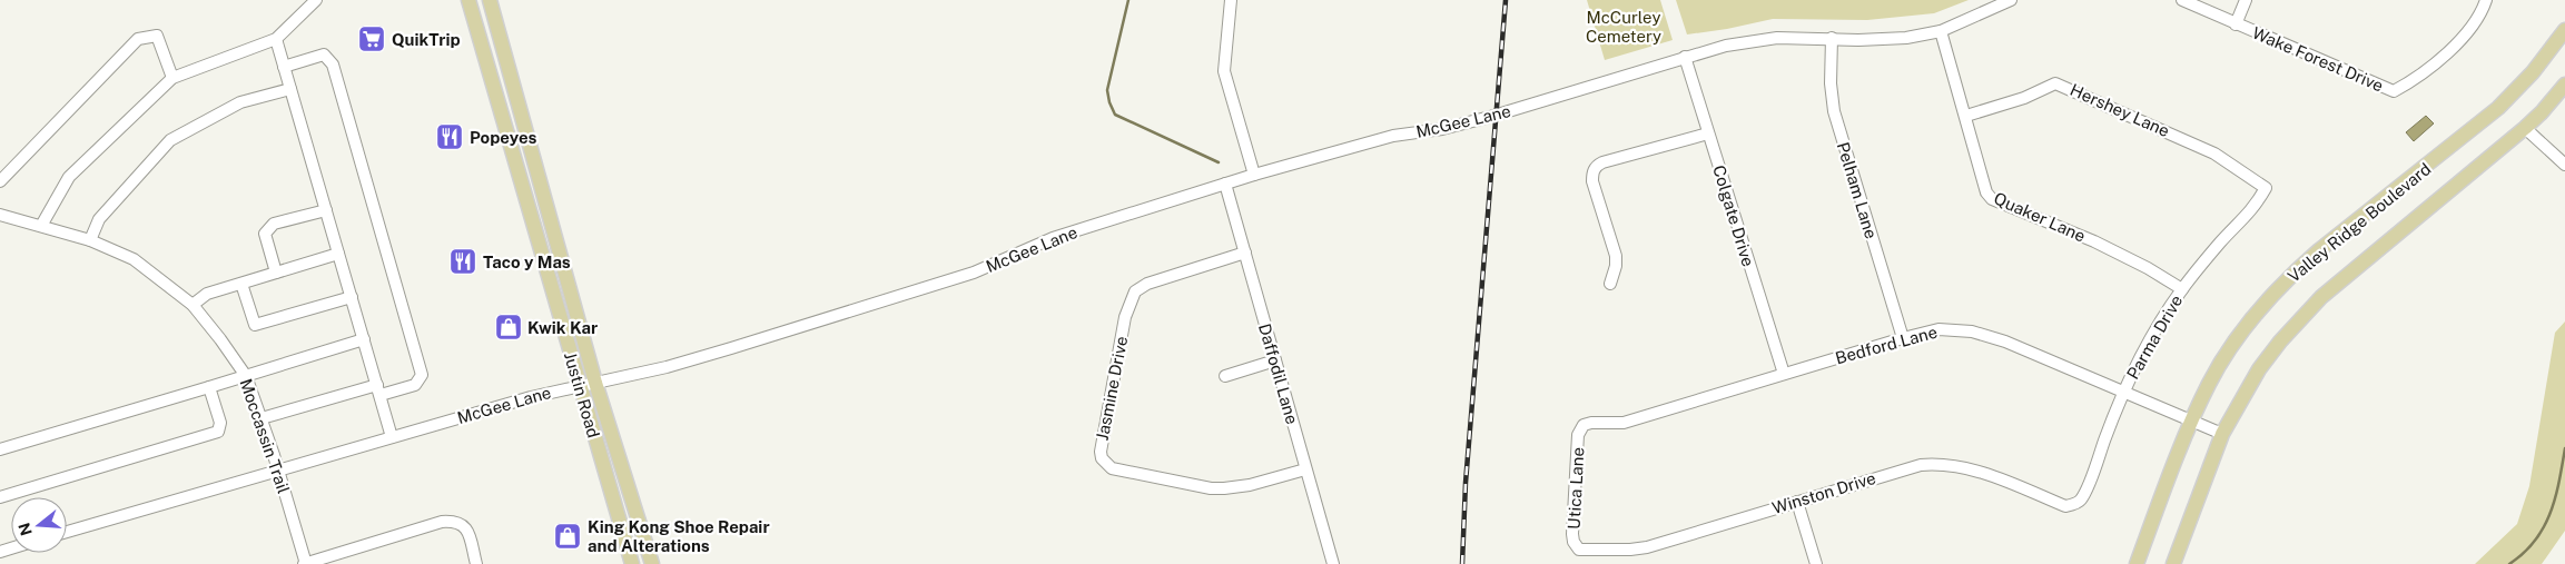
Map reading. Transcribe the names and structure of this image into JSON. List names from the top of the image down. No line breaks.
{"streets":{"main road":["Valley Ridge Boulevard","Justin Road"],"street":["Wake Forest Drive","Hershey Lane","McGee Lane","Pelham Lane","Colgate Drive","Quaker Lane","Parma Drive","Bedford Lane","Daffodil Lane","Jasmine Drive","Moccassin Trail","Utica Lane","Winston Drive"]},"crossings":[["Hershey Lane","Quaker Lane"],["Hershey Lane","Parma Drive"],["McGee Lane","Pelham Lane"],["McGee Lane","Colgate Drive"],["McGee Lane","Quaker Lane"],["McGee Lane","Daffodil Lane"],["McGee Lane","Justin Road"],["McGee Lane","Moccassin Trail"],["Pelham Lane","Bedford Lane"],["Colgate Drive","Bedford Lane"],["Quaker Lane","Parma Drive"],["Valley Ridge Boulevard","Bedford Lane"],["Parma Drive","Bedford Lane"],["Parma Drive","Winston Drive"],["Bedford Lane","Utica Lane"],["Daffodil Lane","Jasmine Drive"],["Utica Lane","Winston Drive"]],"parks":["McCurley Cemetery"],"places":{"supermarket":["QuikTrip"],"restaurant":["Popeyes","Taco y Mas"],"shop":["Kwik Kar","King Kong Shoe Repair and Alterations"]},"north":"left"}
